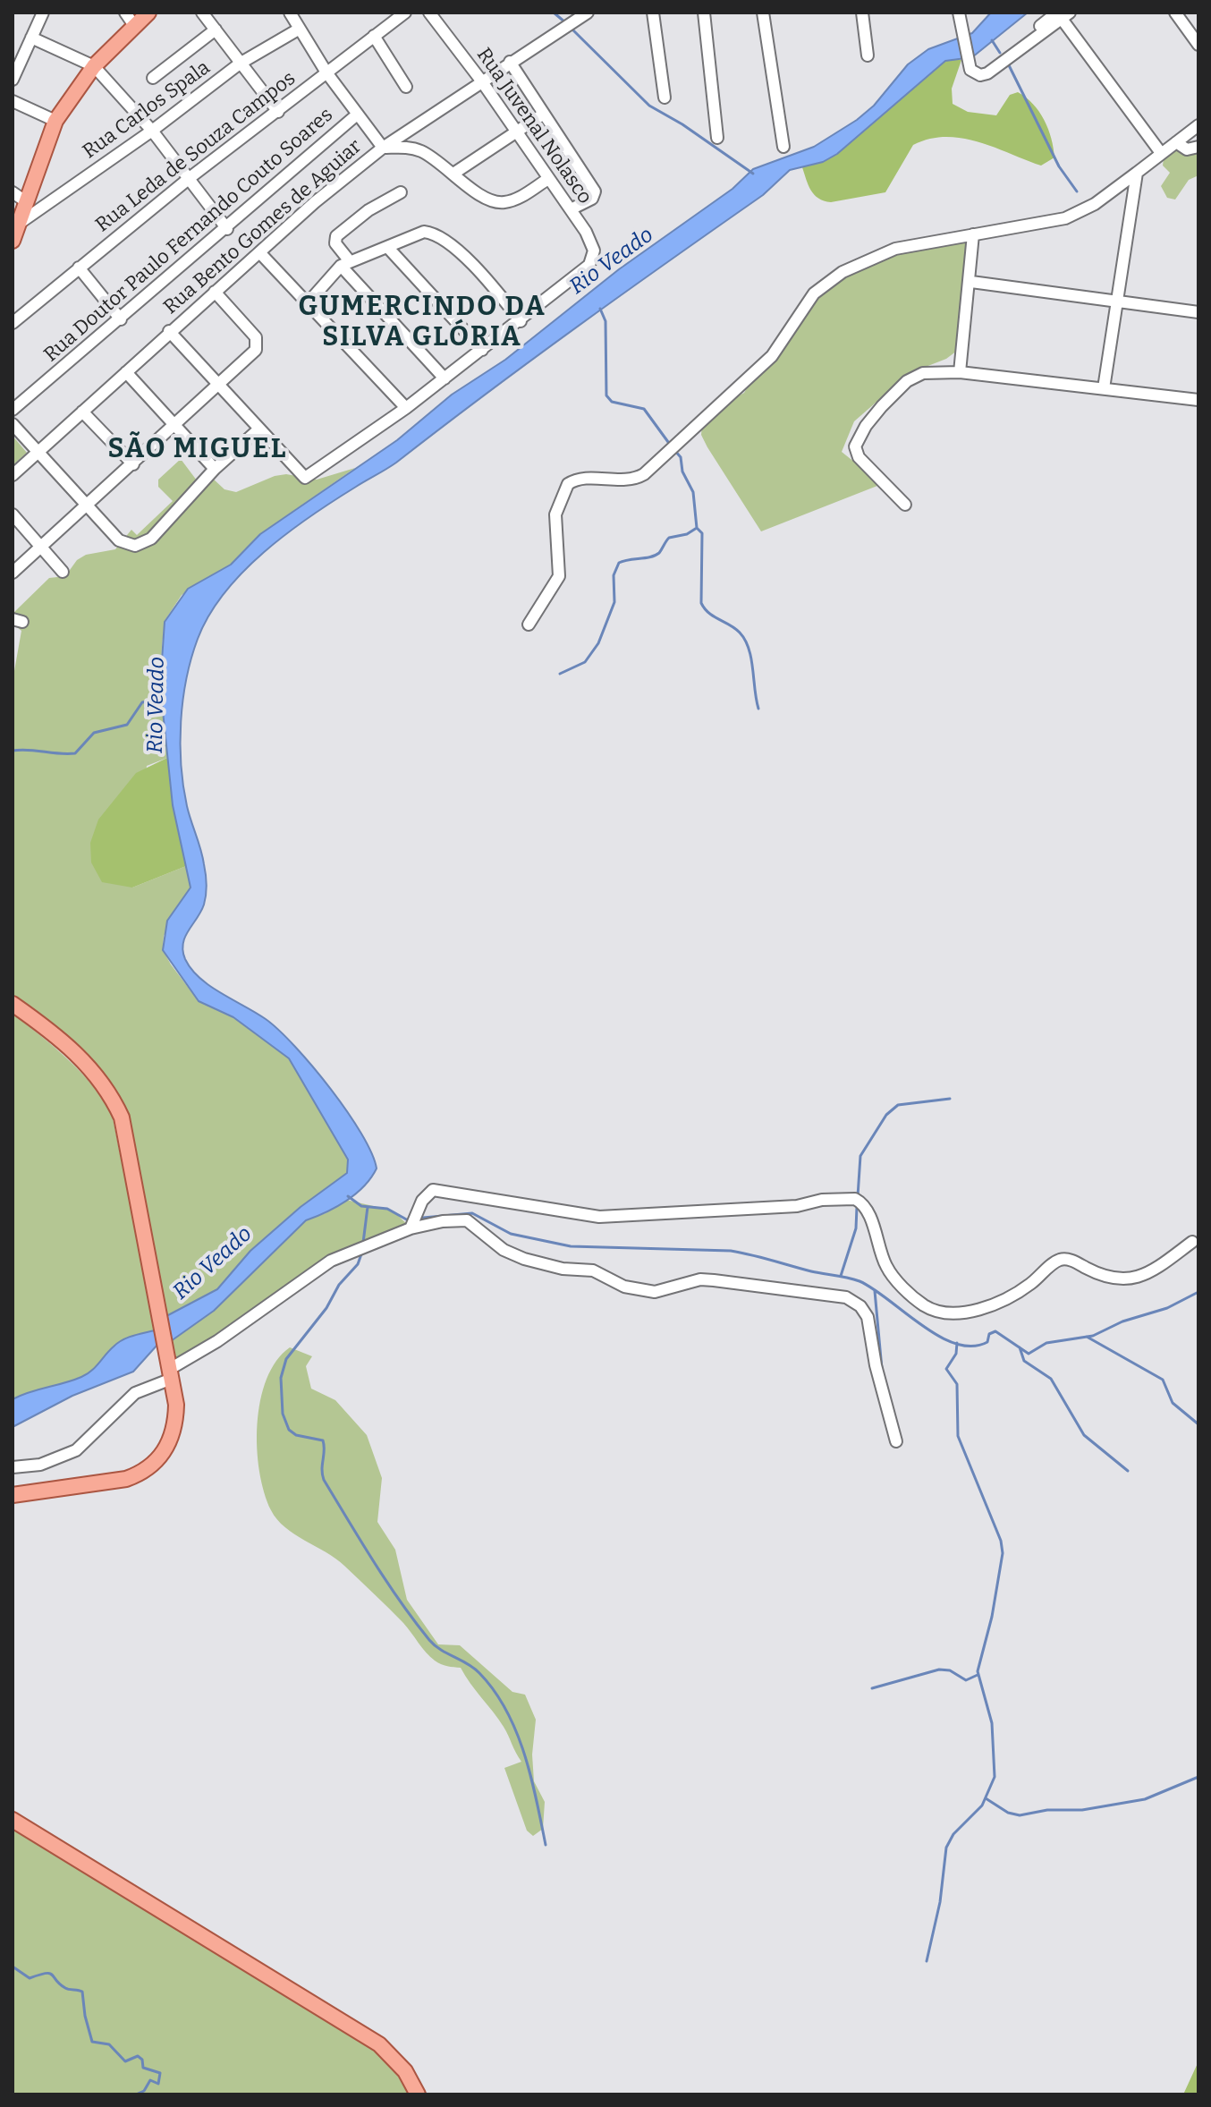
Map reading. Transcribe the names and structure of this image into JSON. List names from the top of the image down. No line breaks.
{"streets":{"street":["Rua Carlos Spala","Rua Juvenal Nolasco","Rua Leda de Souza Campos","Rua Bento Gomes de Aguiar","Rua Doutor Paulo Fernando Couto Soares"]},"crossings":[["Rua Juvenal Nolasco","Rua Bento Gomes de Aguiar"]],"districts":["GUMERCINDO DA SILVA GLÓRIA","SÃO MIGUEL"],"water":["Rio Veado"]}
